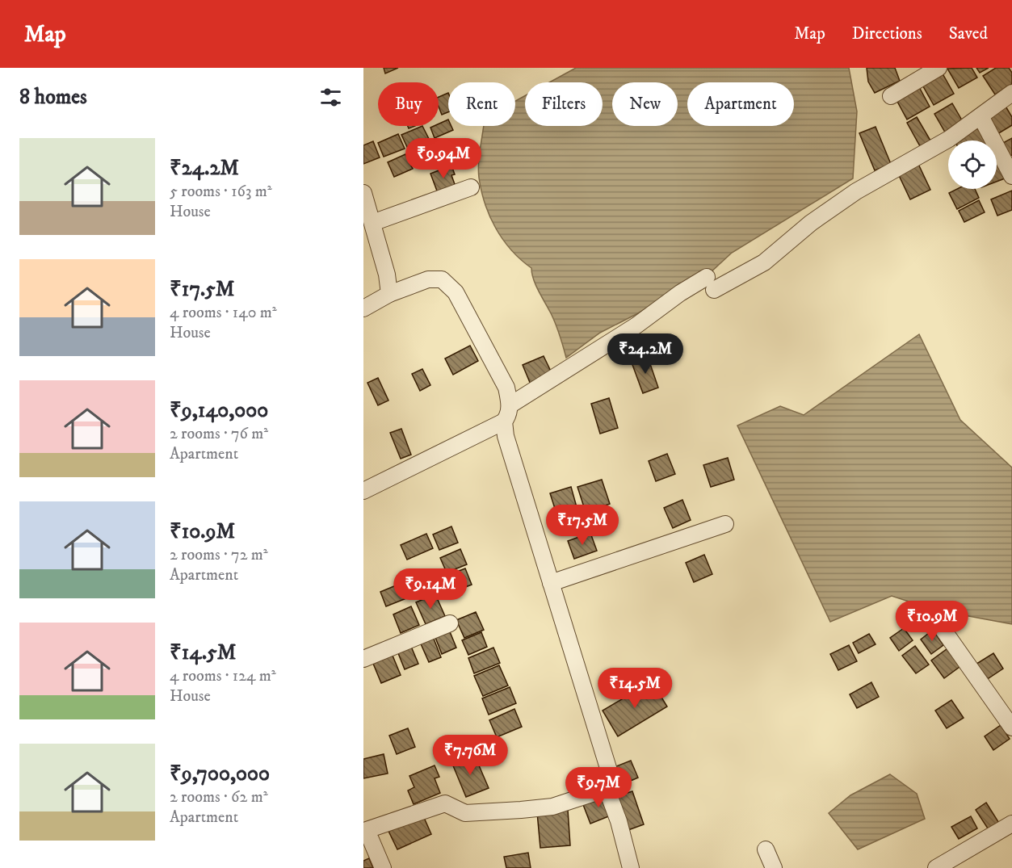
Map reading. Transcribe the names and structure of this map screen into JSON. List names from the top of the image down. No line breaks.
{"page":{"header":"Map","nav":["Map","Directions","Saved"],"heading":"8 homes","chip":["Buy","Rent","Filters","New","Apartment"],"list":[{"name":"₹24.2M","note":"5 rooms · 163 m² · House"},{"name":"₹17.5M","note":"4 rooms · 140 m² · House"},{"name":"₹9,140,000","note":"2 rooms · 76 m² · Apartment"},{"name":"₹10.9M","note":"2 rooms · 72 m² · Apartment"},{"name":"₹14.5M","note":"4 rooms · 124 m² · House"},{"name":"₹9,700,000","note":"2 rooms · 62 m² · Apartment"}],"price":["₹9.94M","₹24.2M","₹17.5M","₹9.14M","₹10.9M","₹14.5M","₹7.76M","₹9.7M"]}}
